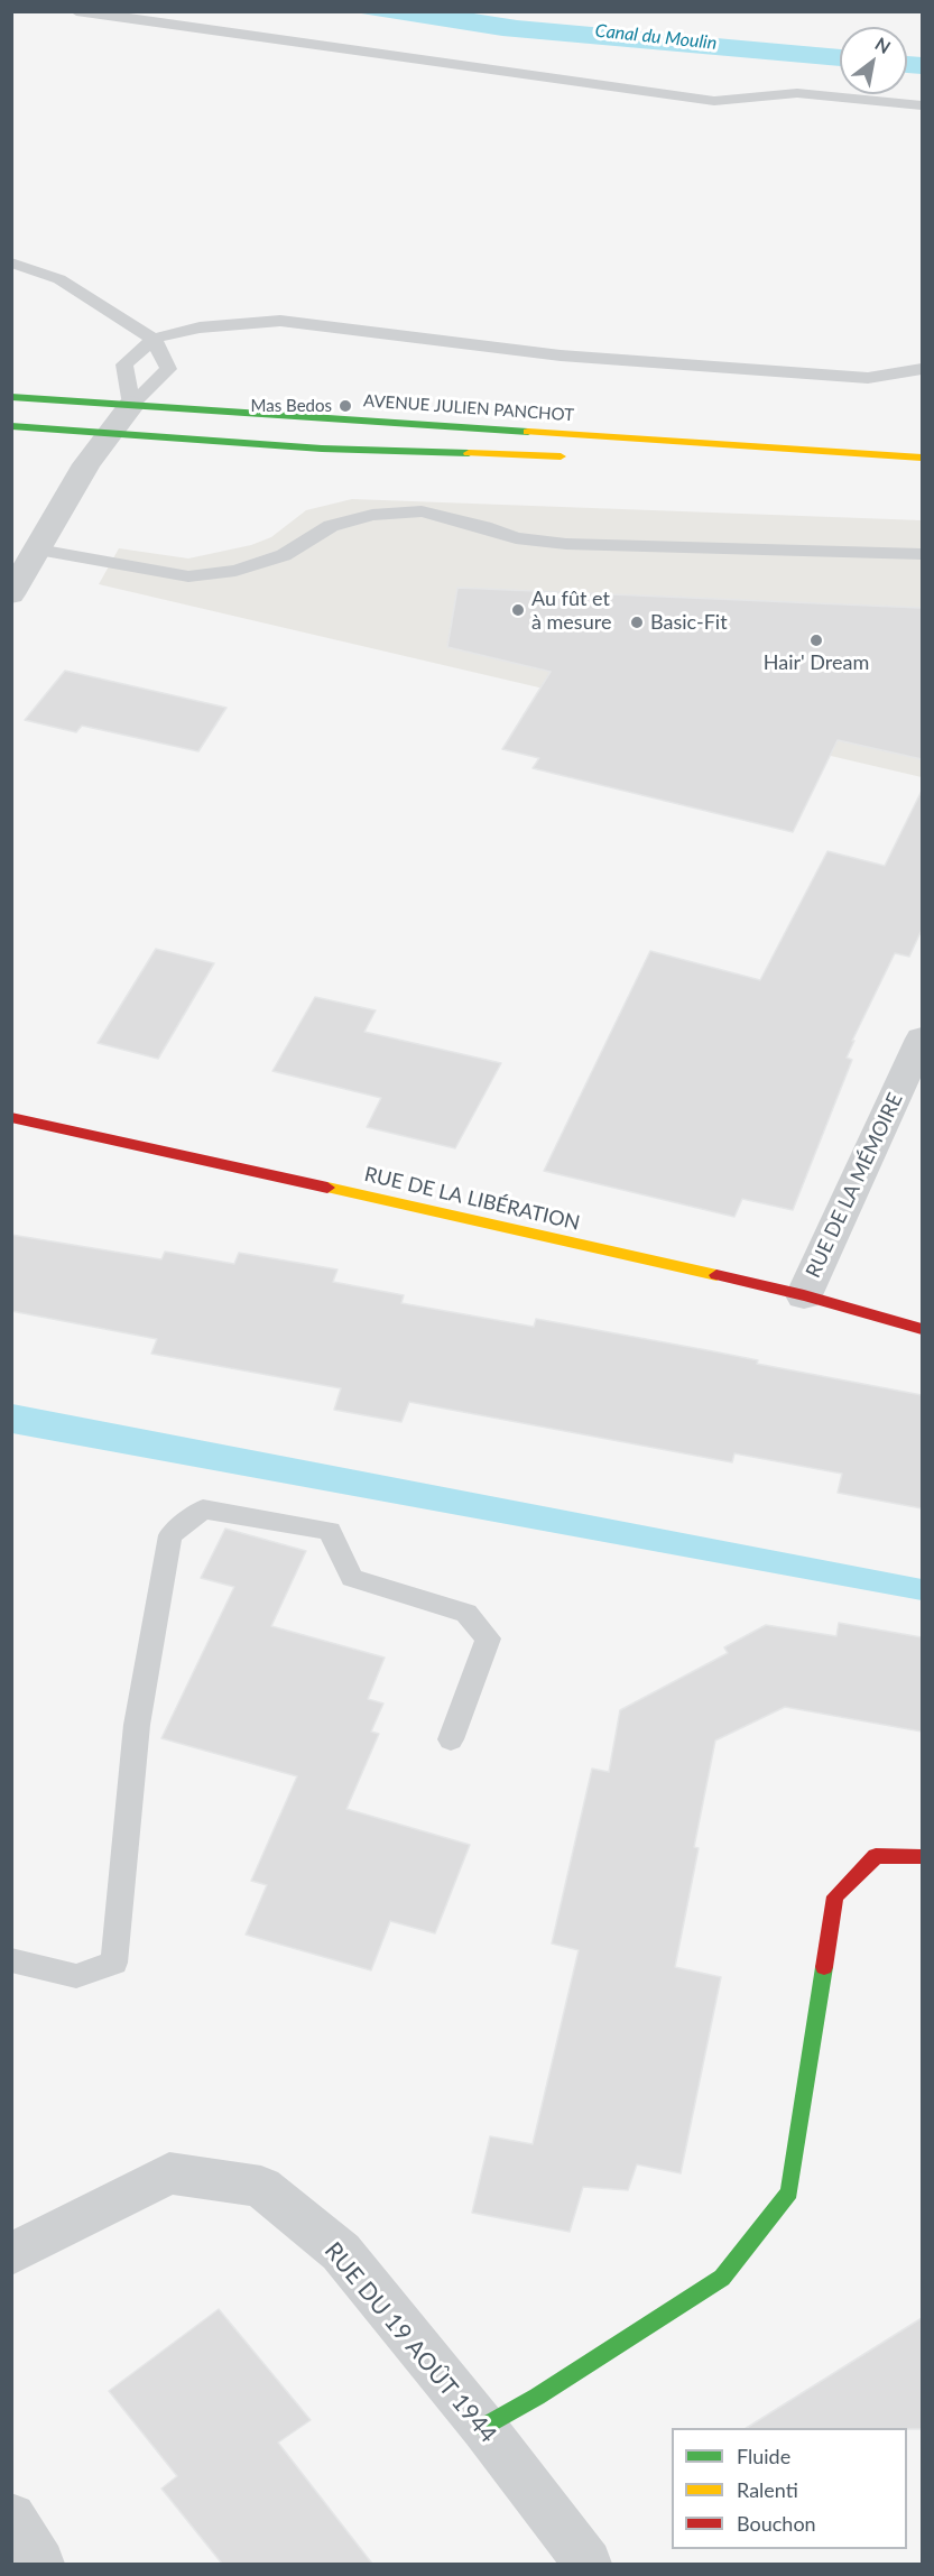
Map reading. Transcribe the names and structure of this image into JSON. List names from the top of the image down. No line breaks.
{"streets":{"main road":["AVENUE JULIEN PANCHOT","RUE DE LA LIBÉRATION"],"street":["RUE DE LA MÉMOIRE","RUE DU 19 AOÛT 1944"]},"crossings":[["RUE DE LA MÉMOIRE","RUE DE LA LIBÉRATION"]],"water":["Canal du Moulin"],"places":["Mas Bedos","Au fût et à mesure","Basic-Fit","Hair' Dream"],"legend":["Fluide","Ralenti","Bouchon"],"north":"top right"}
